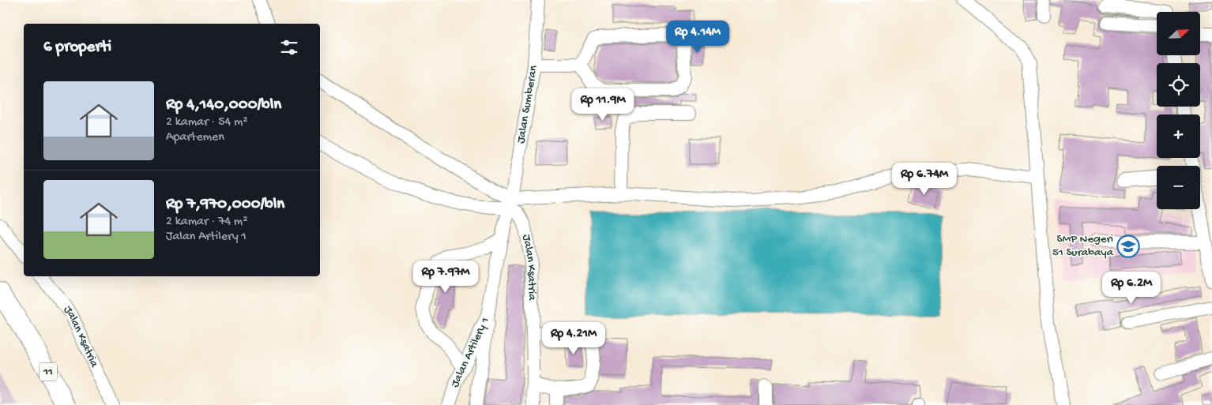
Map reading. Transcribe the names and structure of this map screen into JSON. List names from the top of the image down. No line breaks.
{"streets":{"highway":["11"],"street":["Jalan Sumberan","Jalan Ksatria","Jalan Artilery 1"]},"crossings":[["Jalan Sumberan","Jalan Ksatria"],["Jalan Sumberan","Jalan Artilery 1"],["Jalan Ksatria","Jalan Artilery 1"]],"places":{"school or university":["SMP Negeri 51 Surabaya"]},"north":"top right","page":{"map_buttons":["+","−"],"price":["Rp 4.14M","Rp 11.9M","Rp 6.74M","Rp 7.97M","Rp 6.2M","Rp 4.21M"],"heading":"6 properti","list":[{"name":"Rp 4,140,000/bln","note":"2 kamar · 54 m² · Apartemen"},{"name":"Rp 7,970,000/bln","note":"2 kamar · 74 m² · Jalan Artilery 1"}]}}
